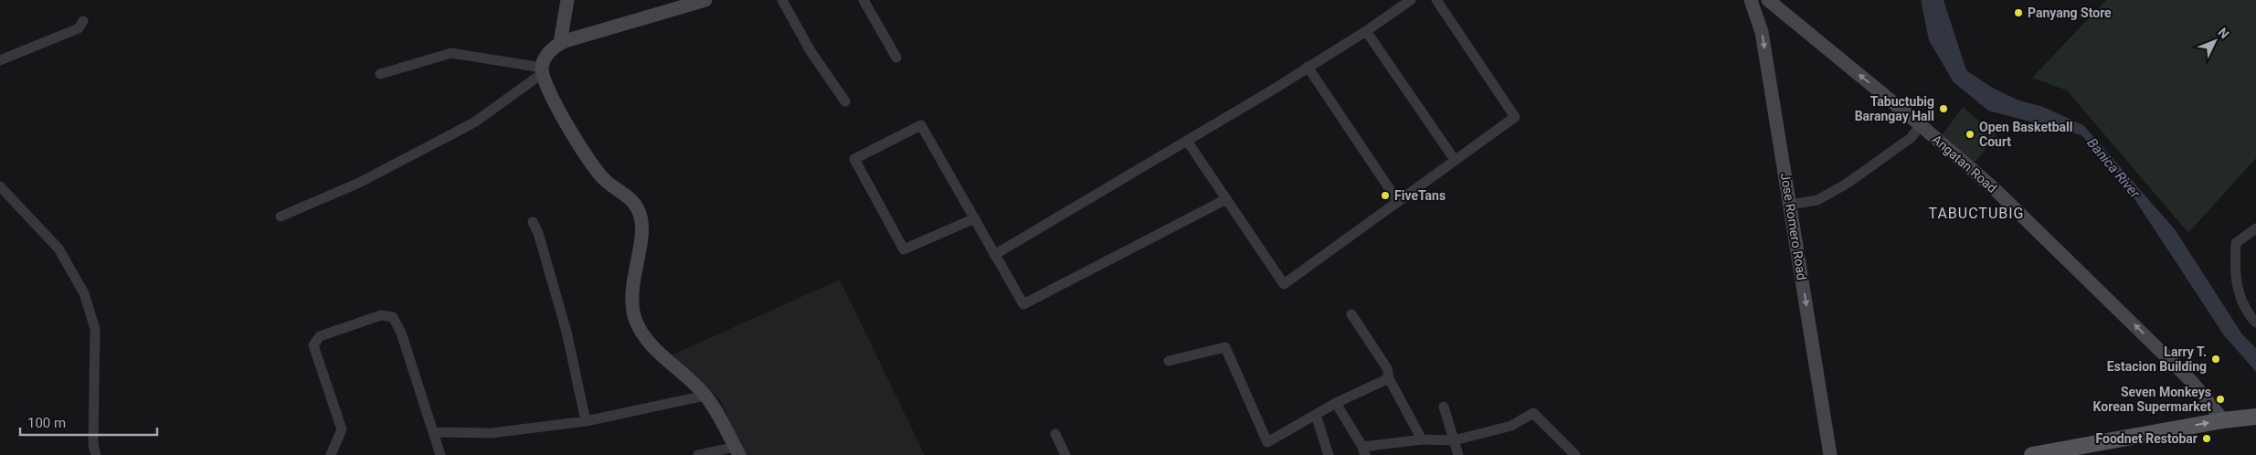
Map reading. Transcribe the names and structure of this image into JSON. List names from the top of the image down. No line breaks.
{"streets":{"main road":["Angatan Road","Jose Romero Road"]},"one_way":["Angatan Road","Jose Romero Road"],"districts":["TABUCTUBIG"],"water":["Banica River"],"places":["Panyang Store","Tabuctubig Barangay Hall","Open Basketball Court","FiveTans","Larry T. Estacion Building","Seven Monkeys Korean Supermarket","Foodnet Restobar"],"scale_bar":"100 m","north":"top right"}
